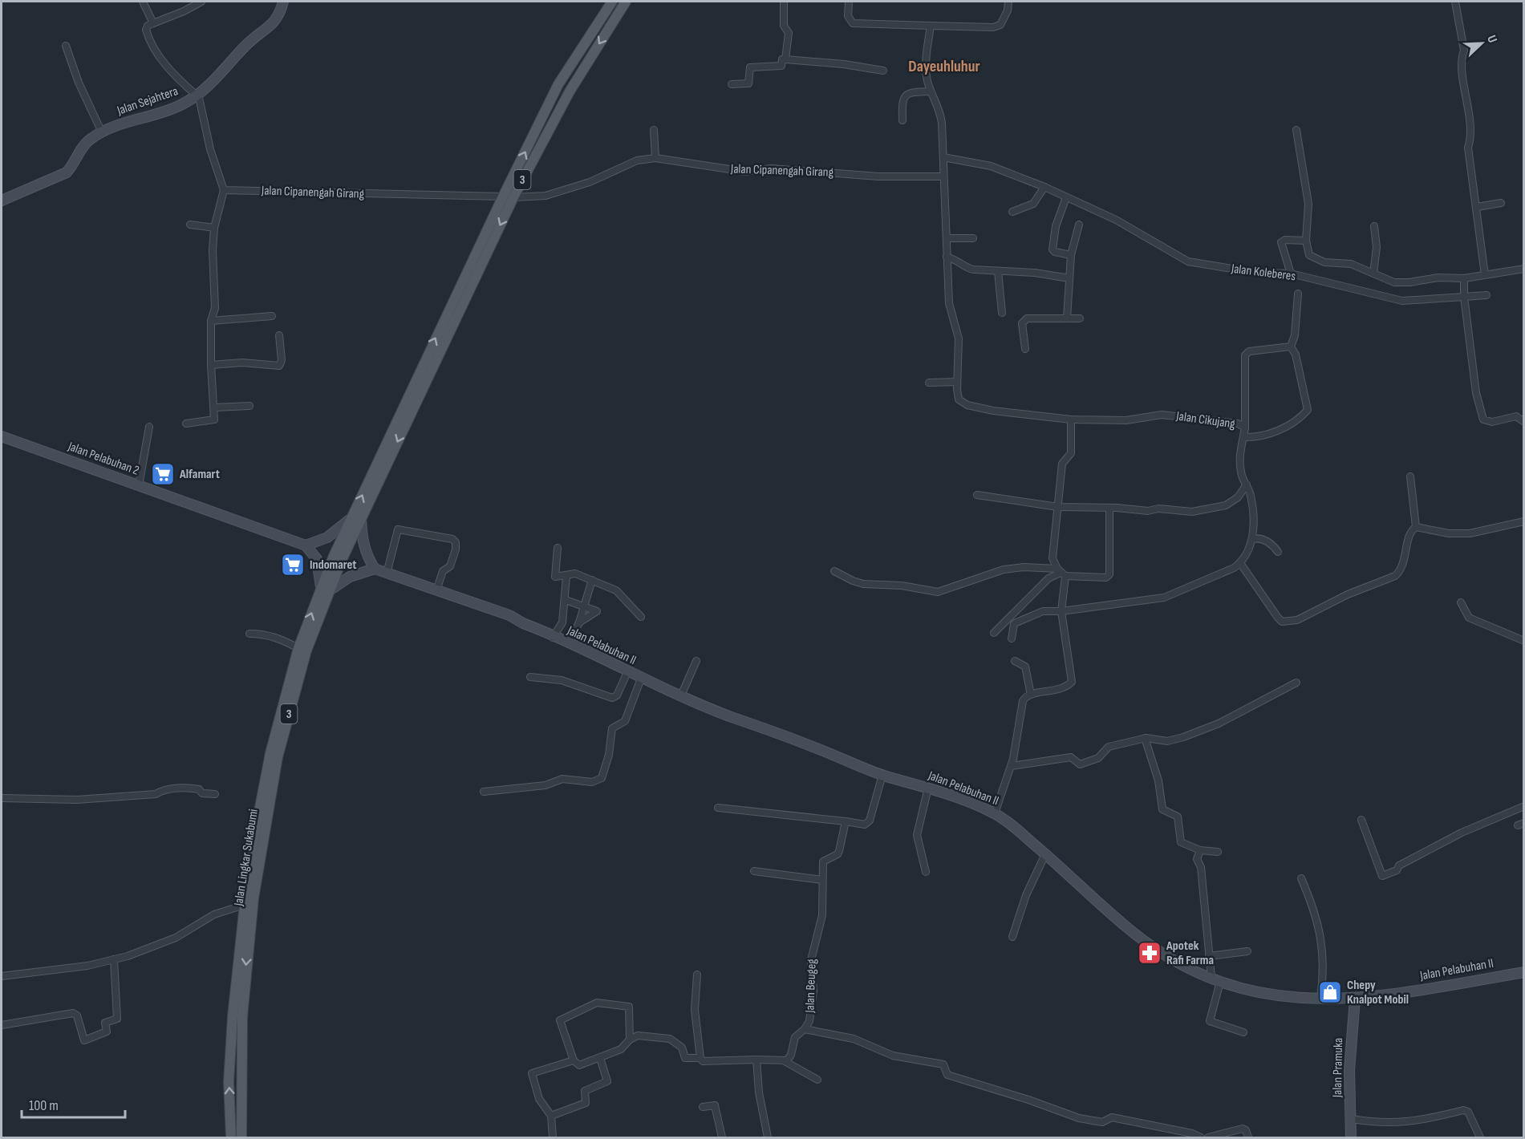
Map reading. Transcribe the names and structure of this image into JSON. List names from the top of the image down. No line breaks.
{"streets":{"main road":["Jalan Sejahtera","3","Jalan Pelabuhan 2","Jalan Pelabuhan II","Jalan Lingkar Sukabumi","Jalan Pramuka"],"street":["Jalan Cipanengah Girang","Jalan Koleberes","Jalan Cikujang","Jalan Beugeg"]},"crossings":[["Jalan Cipanengah Girang","3"],["Jalan Cipanengah Girang","Jalan Cikujang"],["3","Jalan Lingkar Sukabumi"],["Jalan Koleberes","Jalan Cikujang"],["Jalan Pelabuhan II","Jalan Pramuka"]],"districts":["Dayeuhluhur"],"places":{"supermarket":["Alfamart","Indomaret"],"pharmacy":["Apotek Rafi Farma"],"shop":["Chepy Knalpot Mobil"]},"scale_bar":"100 m","north":"top right"}
